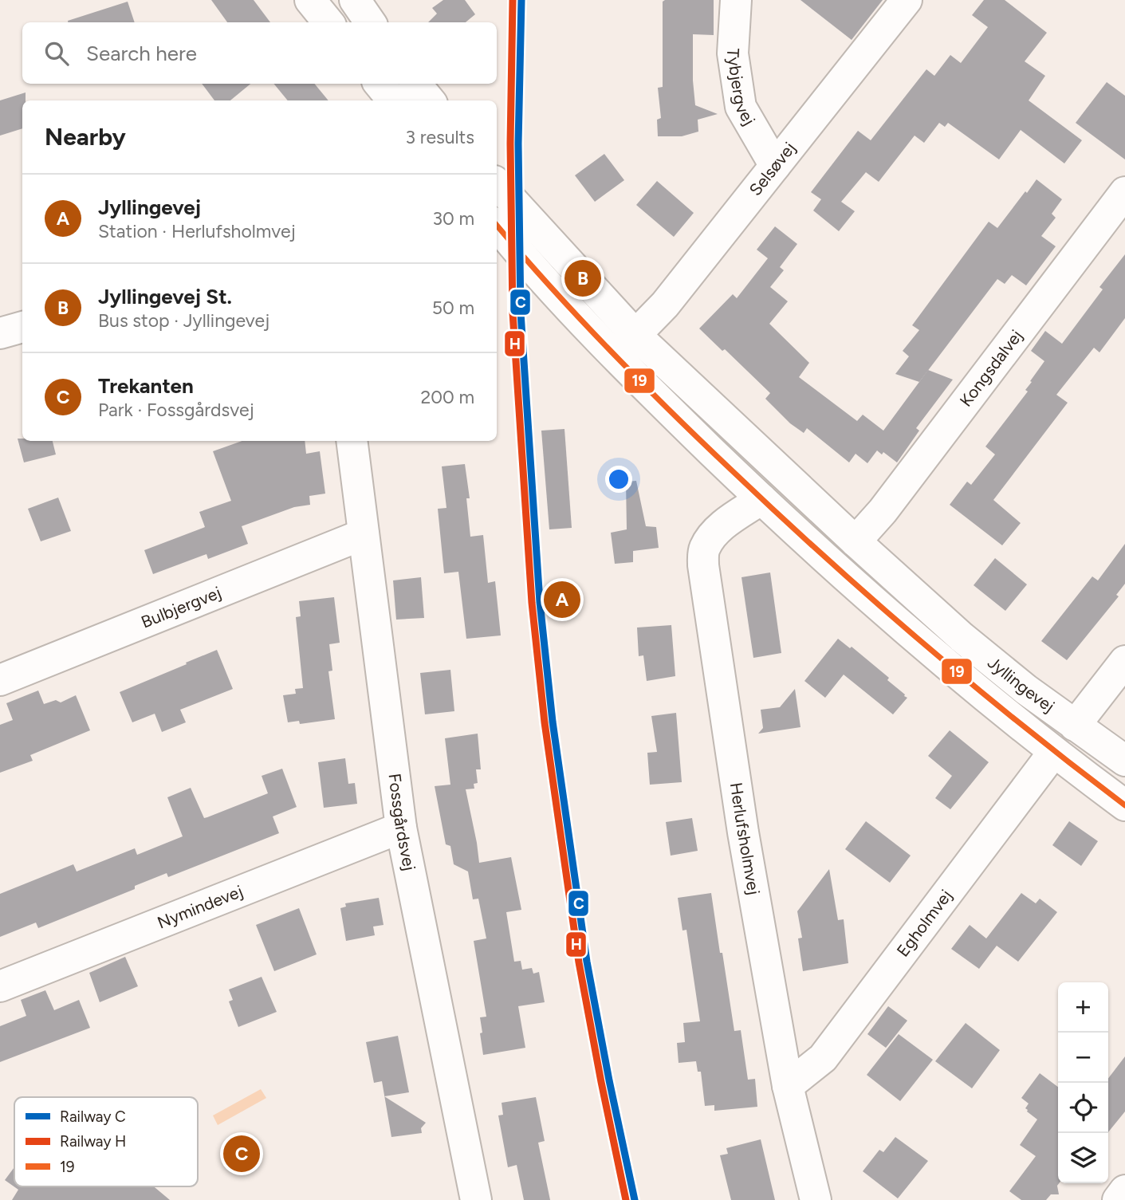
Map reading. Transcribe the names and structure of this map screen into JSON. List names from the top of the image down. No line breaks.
{"streets":{"street":["Tybjergvej","Selsøvej","Kongsdalvej","Bulbjergvej","Jyllingevej","Fossgårdsvej","Herlufsholmvej","Nymindevej","Egholmvej"]},"crossings":[["Tybjergvej","Selsøvej"],["Selsøvej","Jyllingevej"],["Kongsdalvej","Jyllingevej"],["Bulbjergvej","Fossgårdsvej"],["Jyllingevej","Herlufsholmvej"],["Jyllingevej","Egholmvej"],["Fossgårdsvej","Nymindevej"],["Herlufsholmvej","Egholmvej"]],"lines":["rail line C","rail line H","transit line 19"],"legend":["Railway C","Railway H","19"],"page":{"search":"Search here","heading":["Nearby","3 results"],"list":[{"mark":"A","name":"Jyllingevej","note":"Station · Herlufsholmvej","value":"30 m"},{"mark":"B","name":"Jyllingevej St.","note":"Bus stop · Jyllingevej","value":"50 m"},{"mark":"C","name":"Trekanten","note":"Park · Fossgårdsvej","value":"200 m"}],"pins":["B","A","C"],"map_buttons":["+","−"]}}
